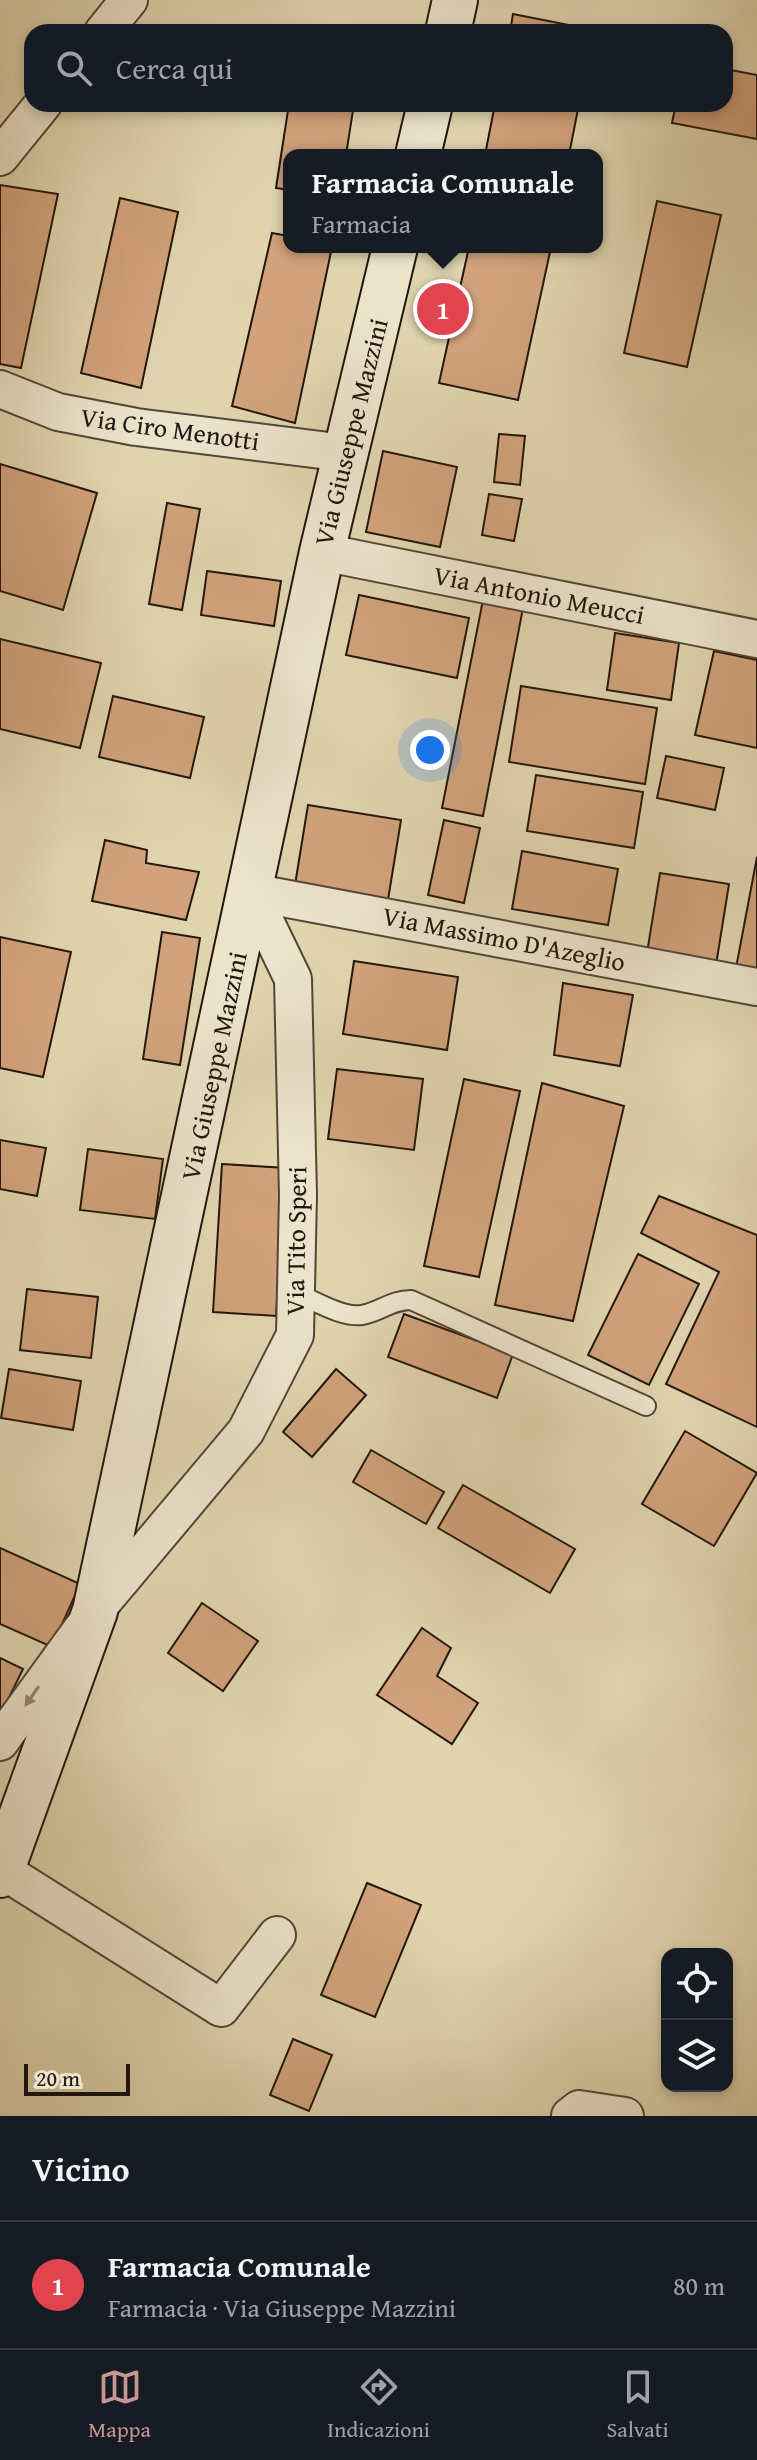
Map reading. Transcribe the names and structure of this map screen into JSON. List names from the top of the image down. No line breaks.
{"streets":{"main road":["Via Giuseppe Mazzini"],"street":["Via Ciro Menotti","Via Antonio Meucci","Via Massimo D'Azeglio","Via Tito Speri"]},"crossings":[["Via Ciro Menotti","Via Giuseppe Mazzini"],["Via Giuseppe Mazzini","Via Antonio Meucci"],["Via Giuseppe Mazzini","Via Massimo D'Azeglio"],["Via Giuseppe Mazzini","Via Tito Speri"],["Via Massimo D'Azeglio","Via Tito Speri"]],"scale_bar":"20 m","page":{"search":"Cerca qui","popup":["Farmacia Comunale","Farmacia"],"pins":"1","scale":"20 m","heading":"Vicino","list":[{"mark":"1","name":"Farmacia Comunale","note":"Farmacia · Via Giuseppe Mazzini","value":"80 m"}],"nav":["Mappa","Indicazioni","Salvati"]}}
